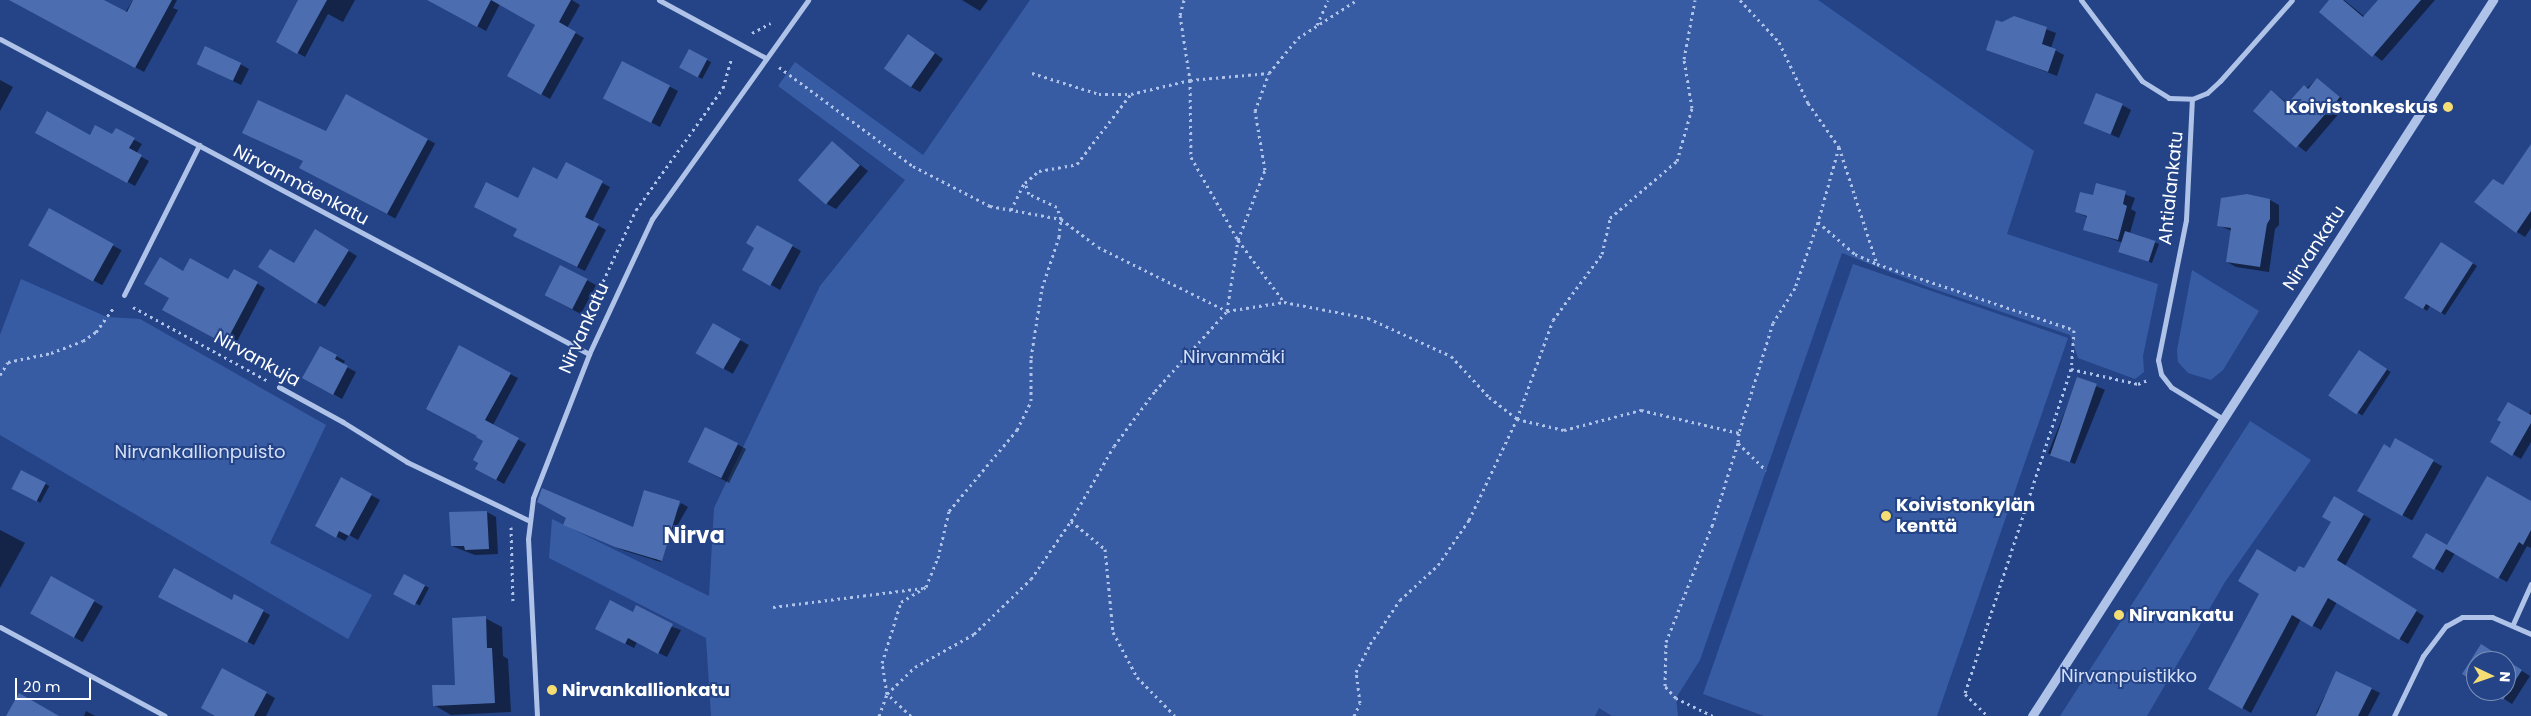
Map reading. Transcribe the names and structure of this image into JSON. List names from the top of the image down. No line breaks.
{"streets":{"street":["Nirvanmäenkatu","Ahtialankatu","Nirvankatu","Nirvankuja"]},"crossings":[["Nirvanmäenkatu","Nirvankatu"],["Nirvankatu","Nirvankuja"]],"districts":["Nirva"],"parks":["Nirvanmäki","Nirvankallionpuisto","Nirvanpuistikko"],"places":["Koivistonkeskus","Koivistonkylän kenttä","Nirvankatu","Nirvankallionkatu"],"scale_bar":"20 m","north":"right"}
